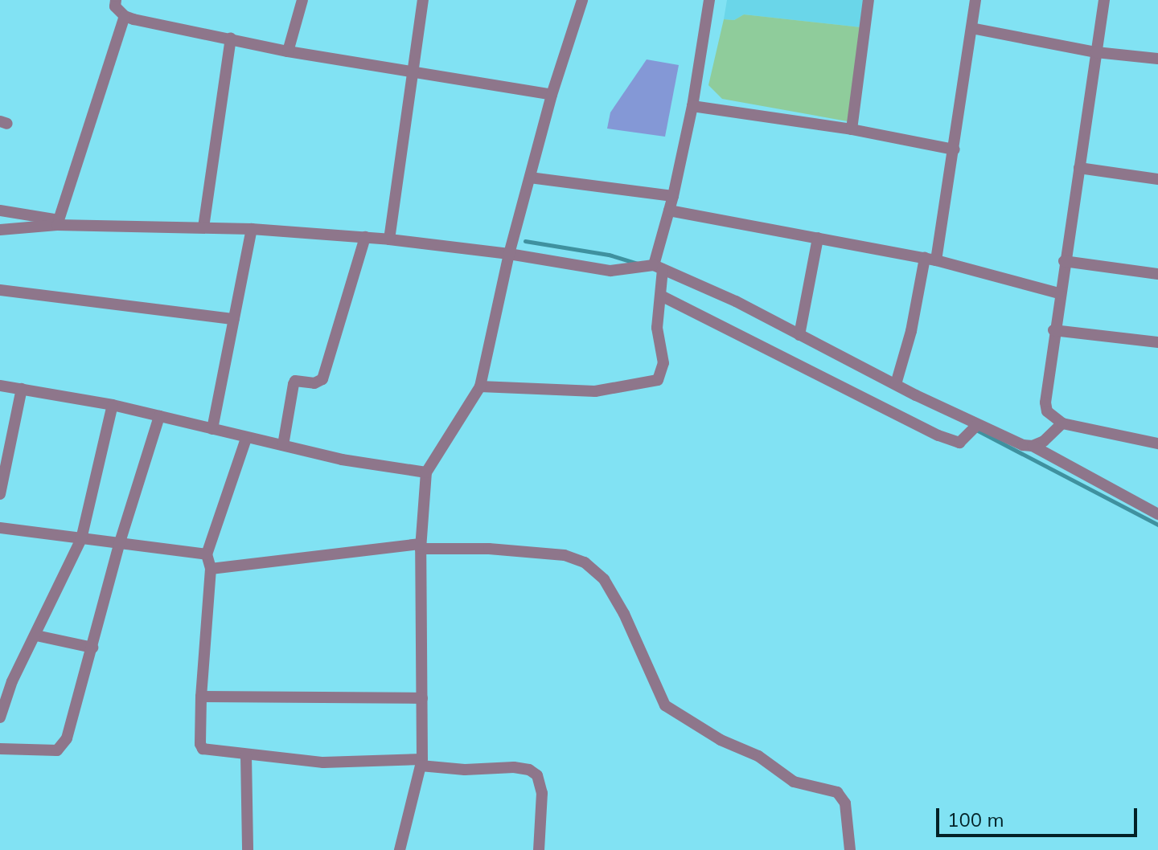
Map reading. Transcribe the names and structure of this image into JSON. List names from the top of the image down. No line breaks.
{"scale_bar":"100 m"}
